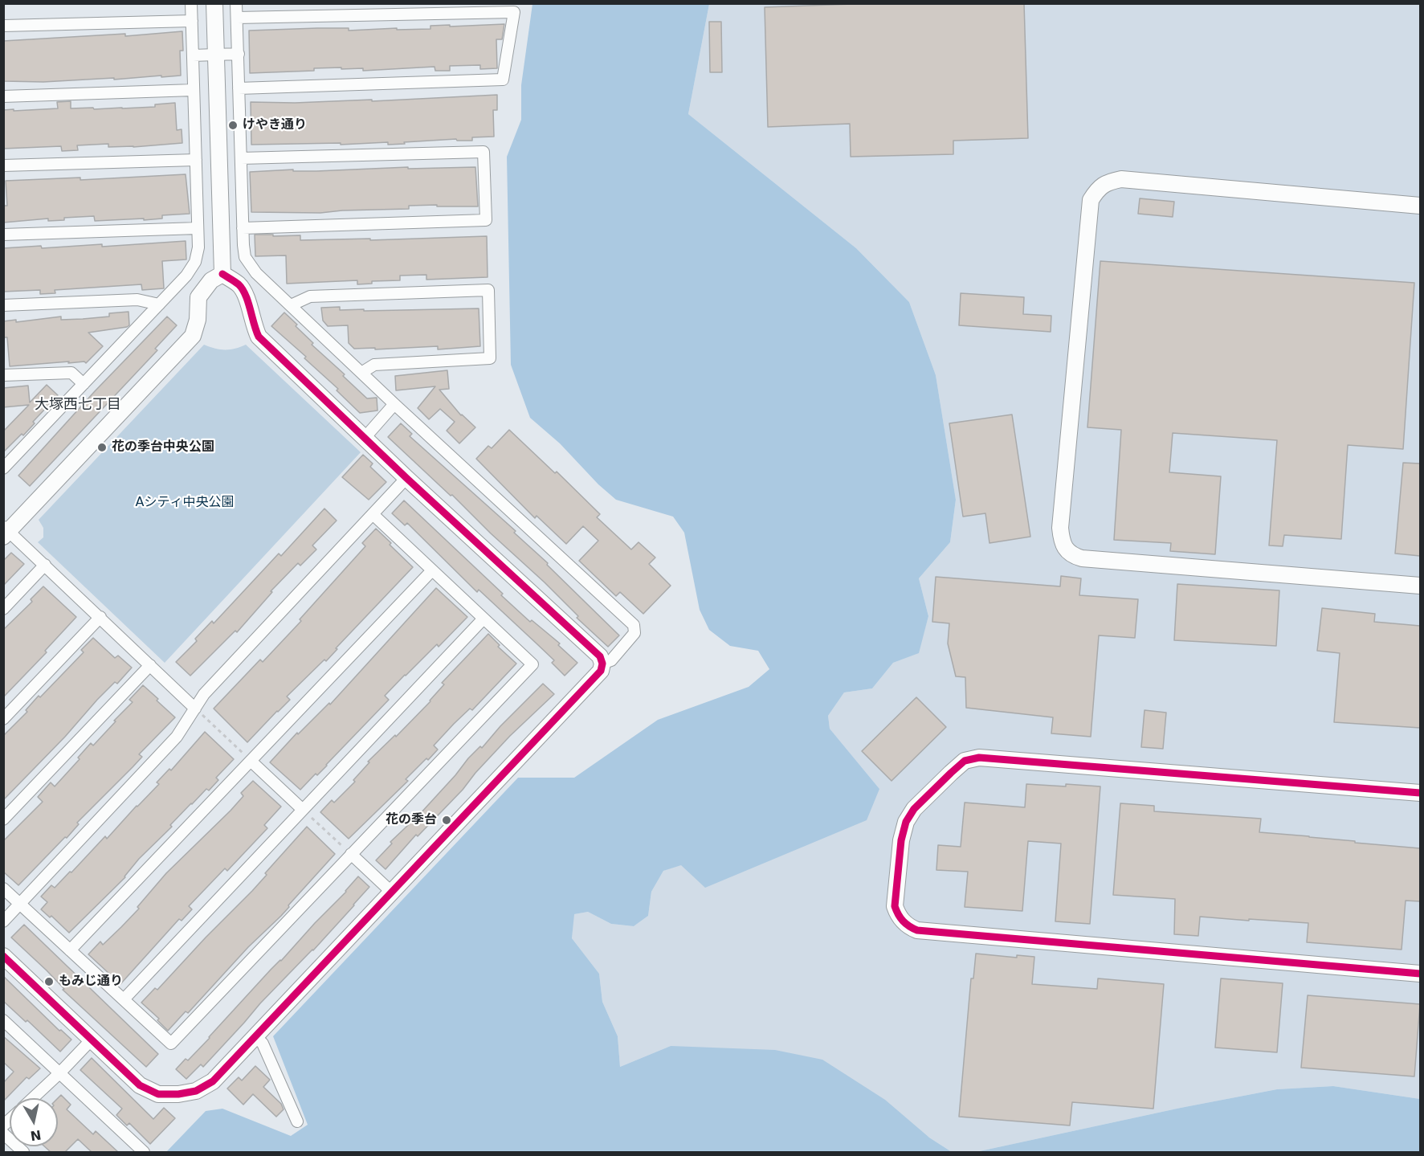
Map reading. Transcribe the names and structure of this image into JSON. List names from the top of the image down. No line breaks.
{"districts":["大塚西七丁目"],"parks":["Aシティ中央公園"],"places":["けやき通り","花の季台中央公園","花の季台","もみじ通り"],"north":"bottom"}
